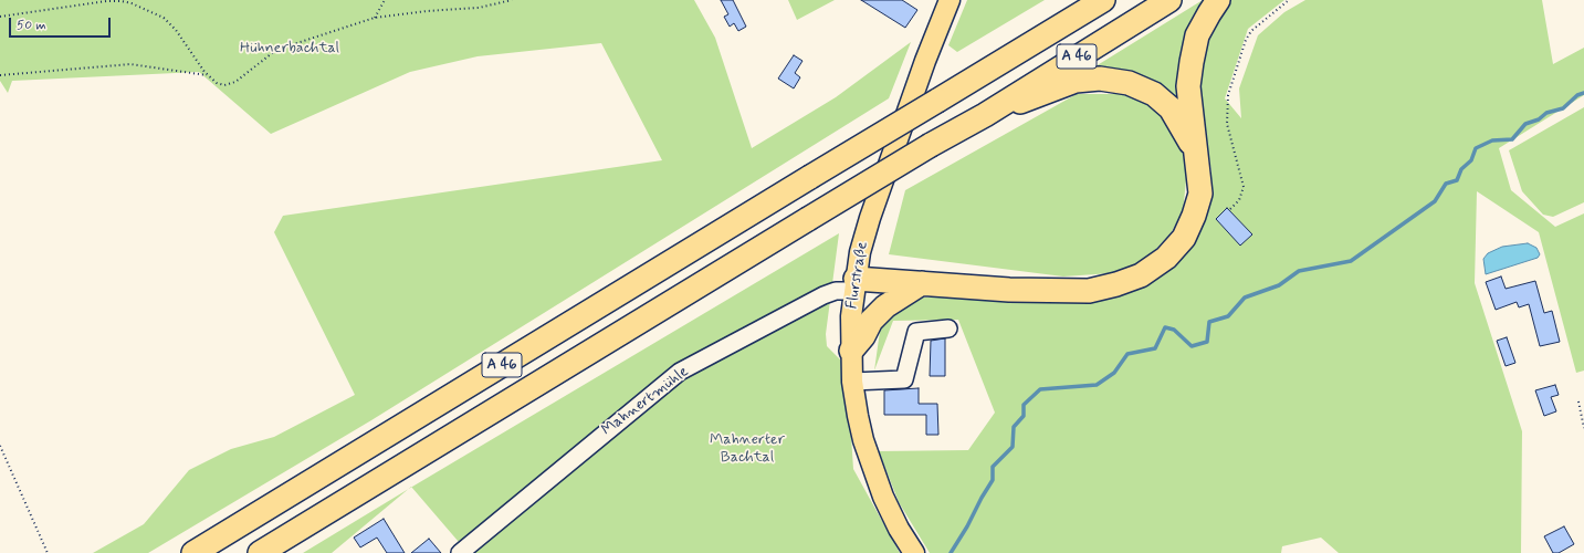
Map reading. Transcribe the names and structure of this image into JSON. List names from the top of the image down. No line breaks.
{"streets":{"highway":["A 46"],"main road":["Flurstraße"],"lane":["Mahnertmühle"]},"crossings":[["Flurstraße","Mahnertmühle"]],"parks":["Hühnerbachtal","Mahnerter Bachtal"],"scale_bar":"50 m"}
